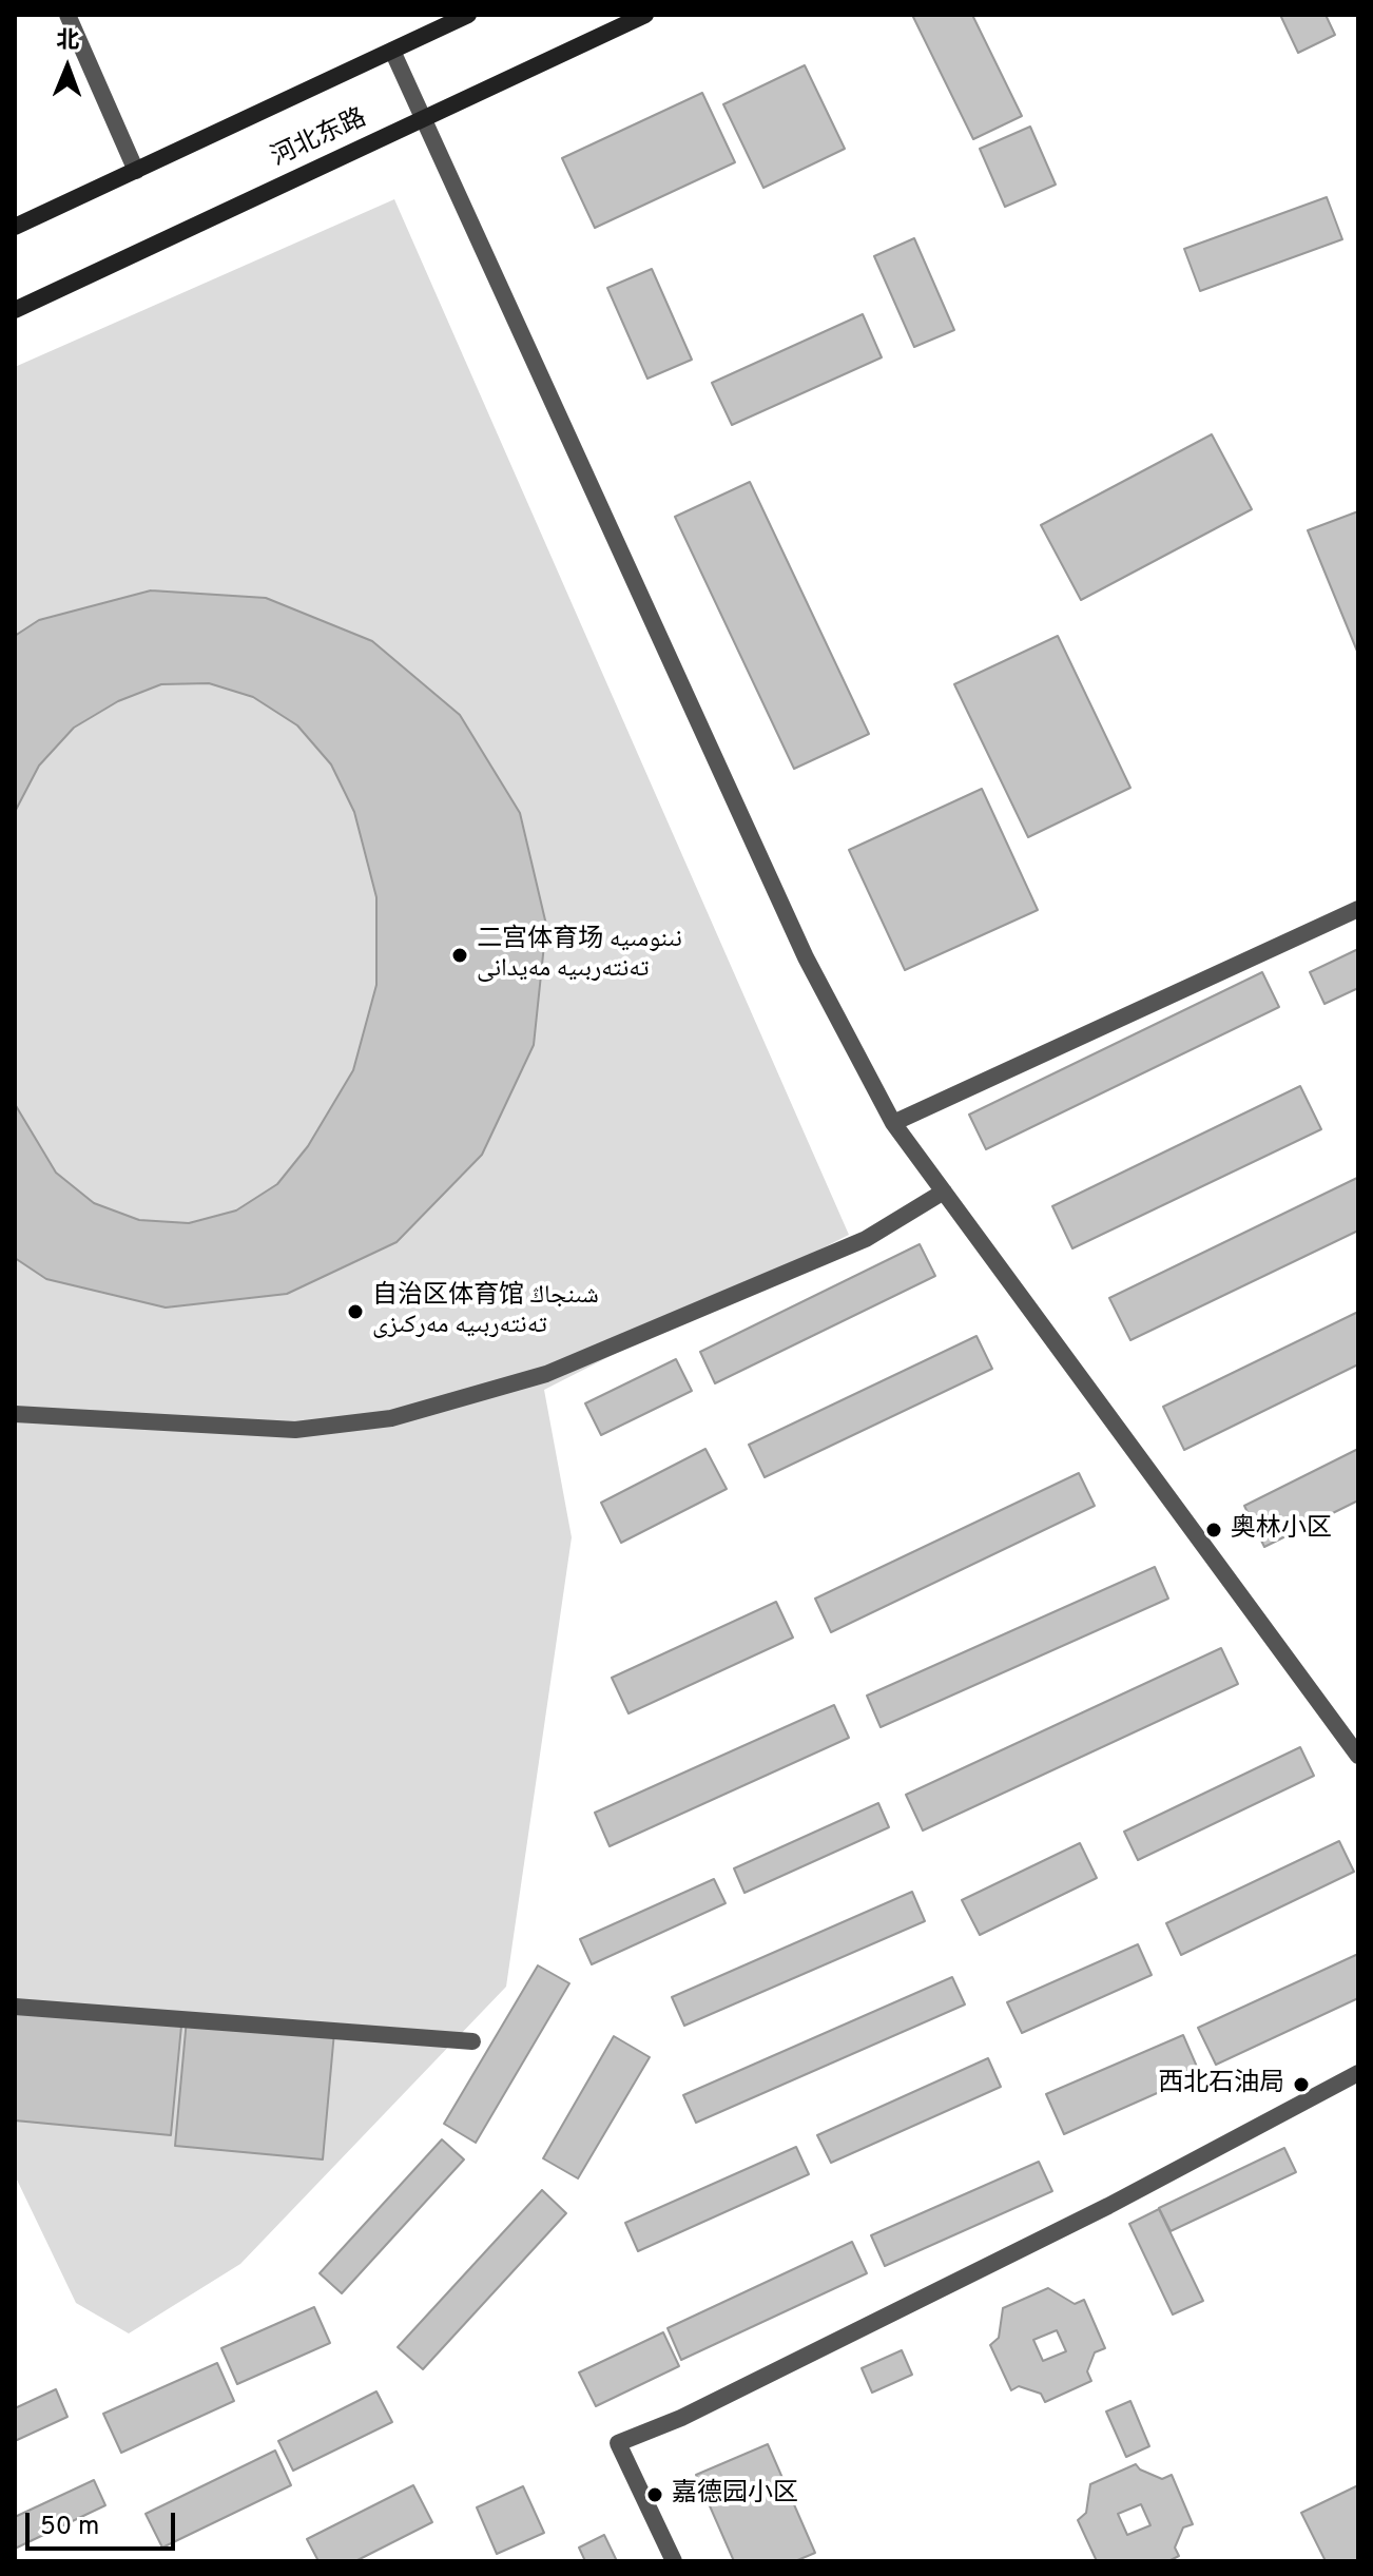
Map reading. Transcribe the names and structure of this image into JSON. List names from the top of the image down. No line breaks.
{"streets":{"main road":["河北东路"]},"places":["二宫体育场 نىنومىيە تەنتەربىيە مەيدانى","自治区体育馆 شىنجاڭ تەنتەربىيە مەركىزى","奥林小区","西北石油局","嘉德园小区"],"scale_bar":"50 m","north":"top"}
